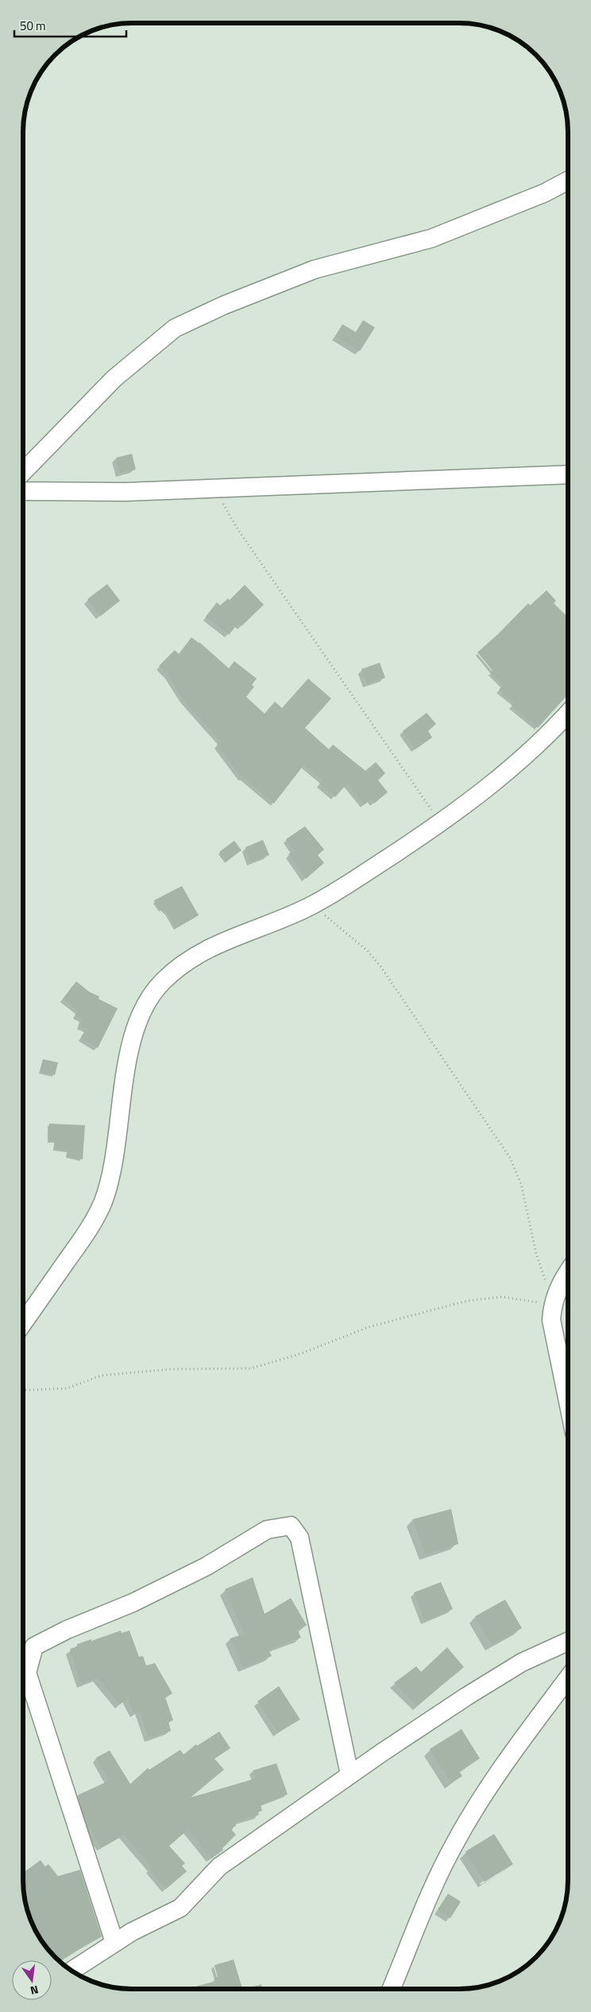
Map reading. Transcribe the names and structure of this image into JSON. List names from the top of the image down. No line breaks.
{"scale_bar":"50 m","north":"bottom"}
